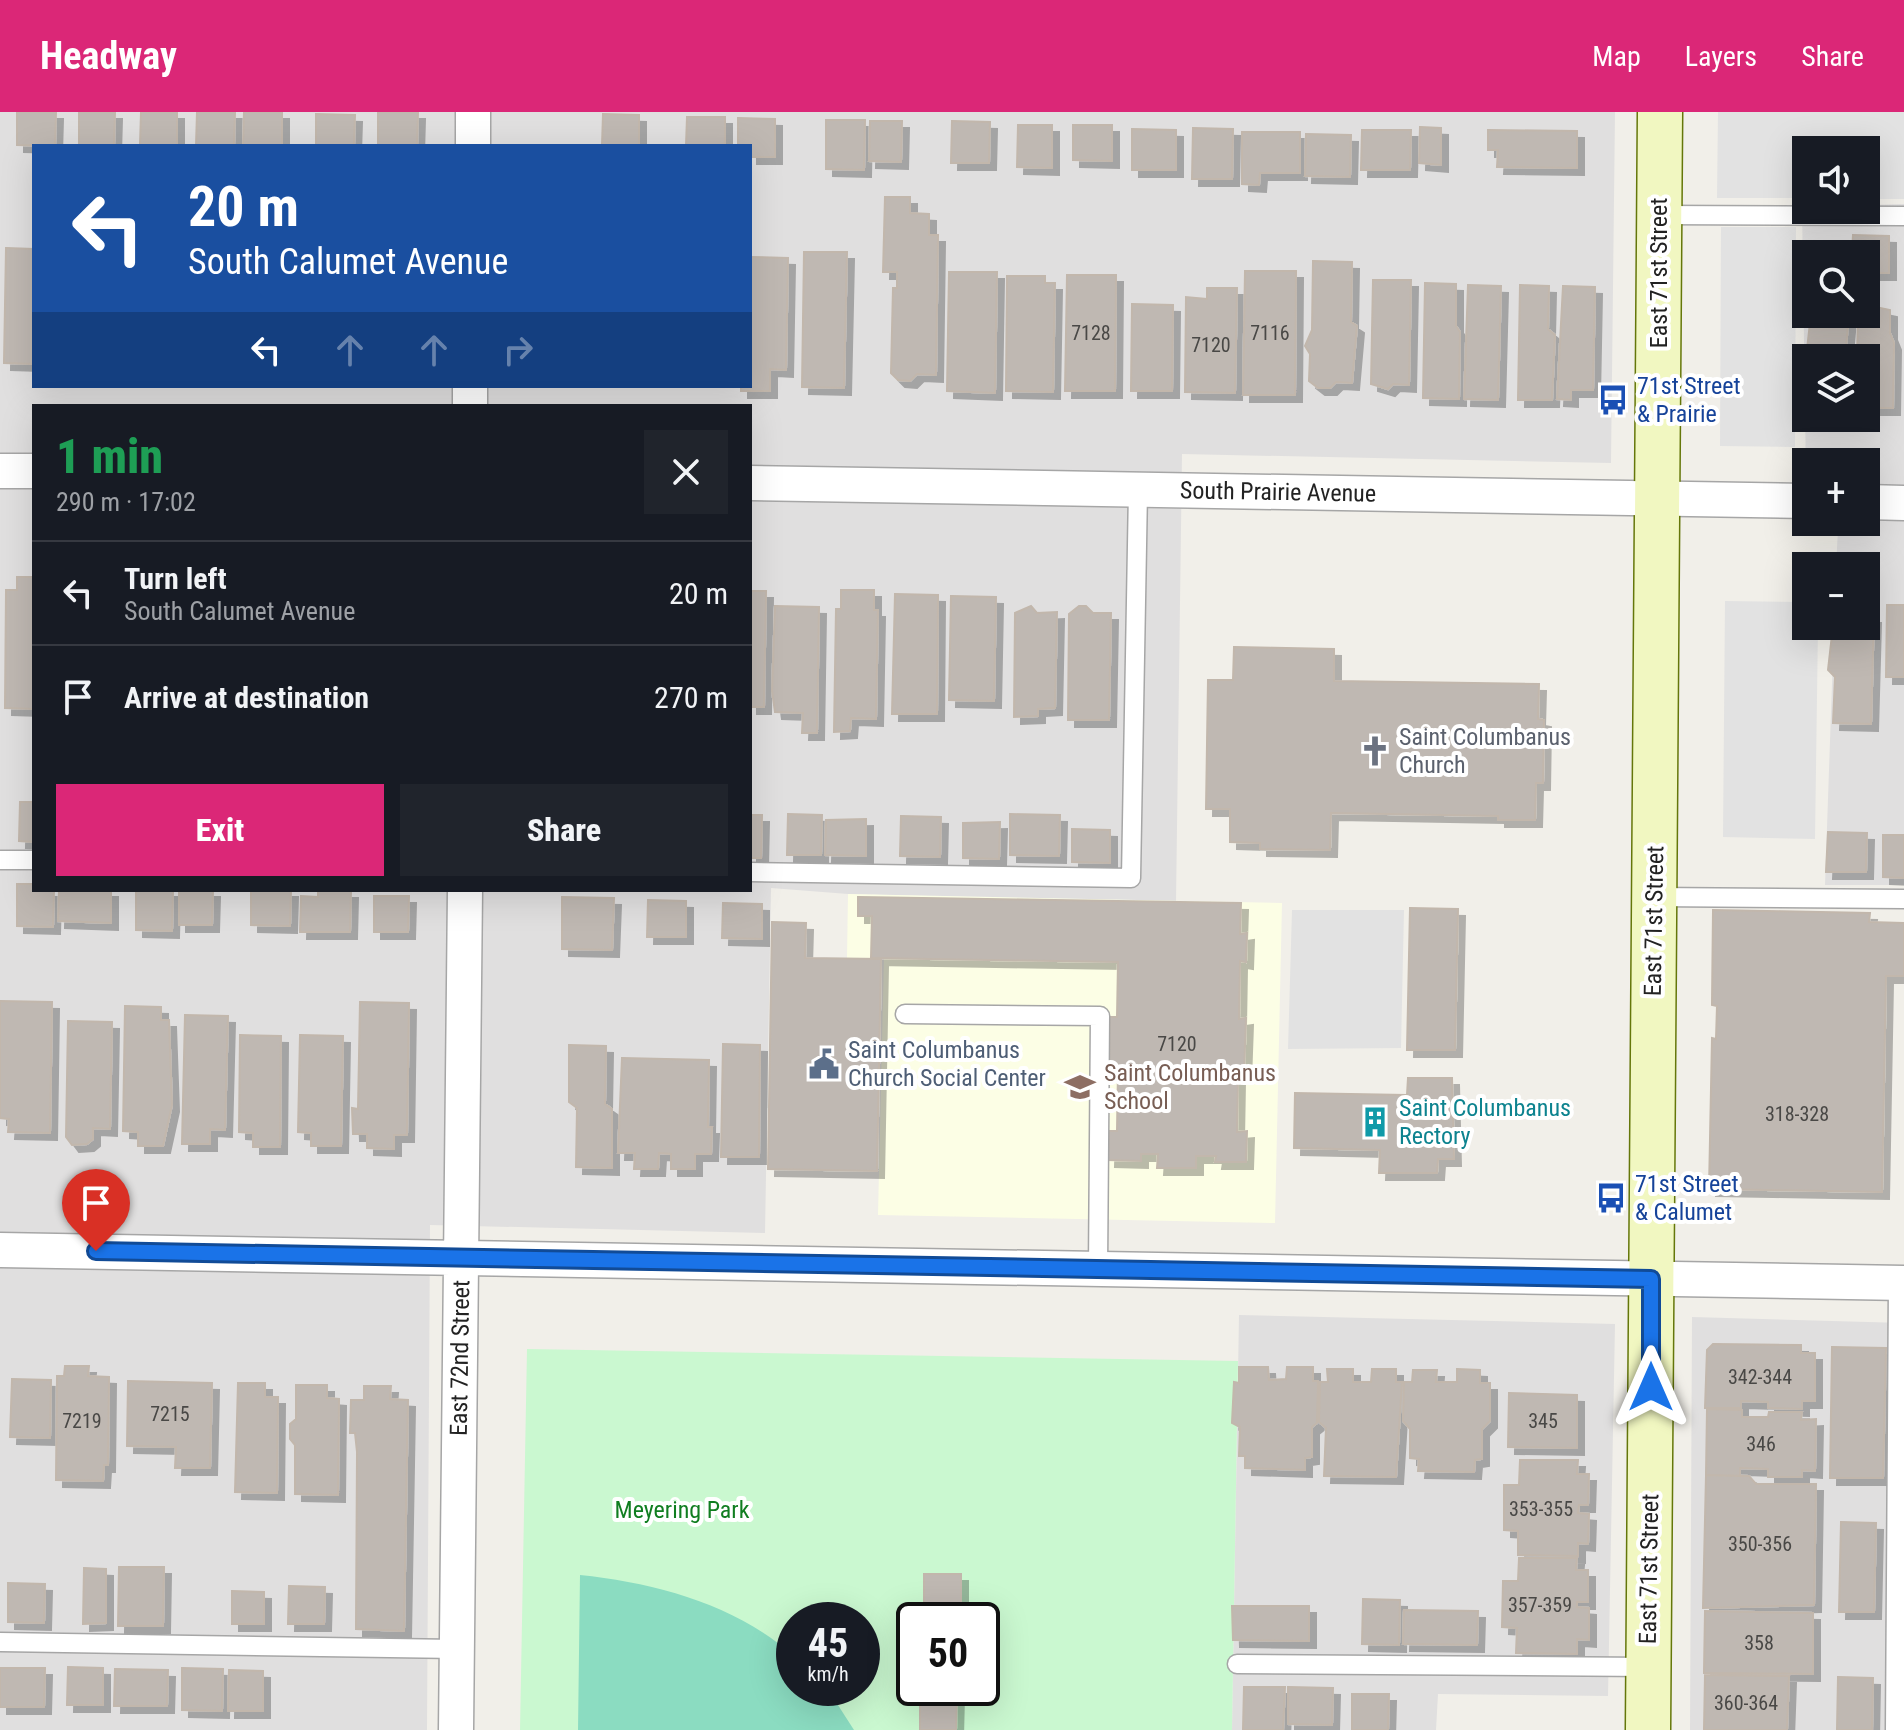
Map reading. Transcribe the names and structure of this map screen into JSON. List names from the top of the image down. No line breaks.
{"streets":{"main road":["East 71st Street"],"street":["South Prairie Avenue","East 72nd Street"]},"crossings":[["East 71st Street","South Prairie Avenue"]],"parks":["Meyering Park"],"places":{"bus stop":["71st Street & Prairie","71st Street & Calumet"],"church":["Saint Columbanus Church"],"public building":["Saint Columbanus Church Social Center"],"school or university":["Saint Columbanus School"],"building":["Saint Columbanus Rectory"]},"house_numbers":["7128","7116","7120","7120","318-328","342-344","7215","7219","345","346","353-355","350-356","357-359","358","360-364"],"page":{"header":"Headway","nav":["Map","Layers","Share"],"map_buttons":["+","−"],"turn":["20 m","South Calumet Avenue"],"heading":["1 min","290 m · 17:02"],"list":[{"name":"Turn left","note":"South Calumet Avenue","value":"20 m"},{"name":"Arrive at destination","value":"270 m"}],"buttons":["Exit","Share"],"speed":"45 km/h","limit":"50"}}
